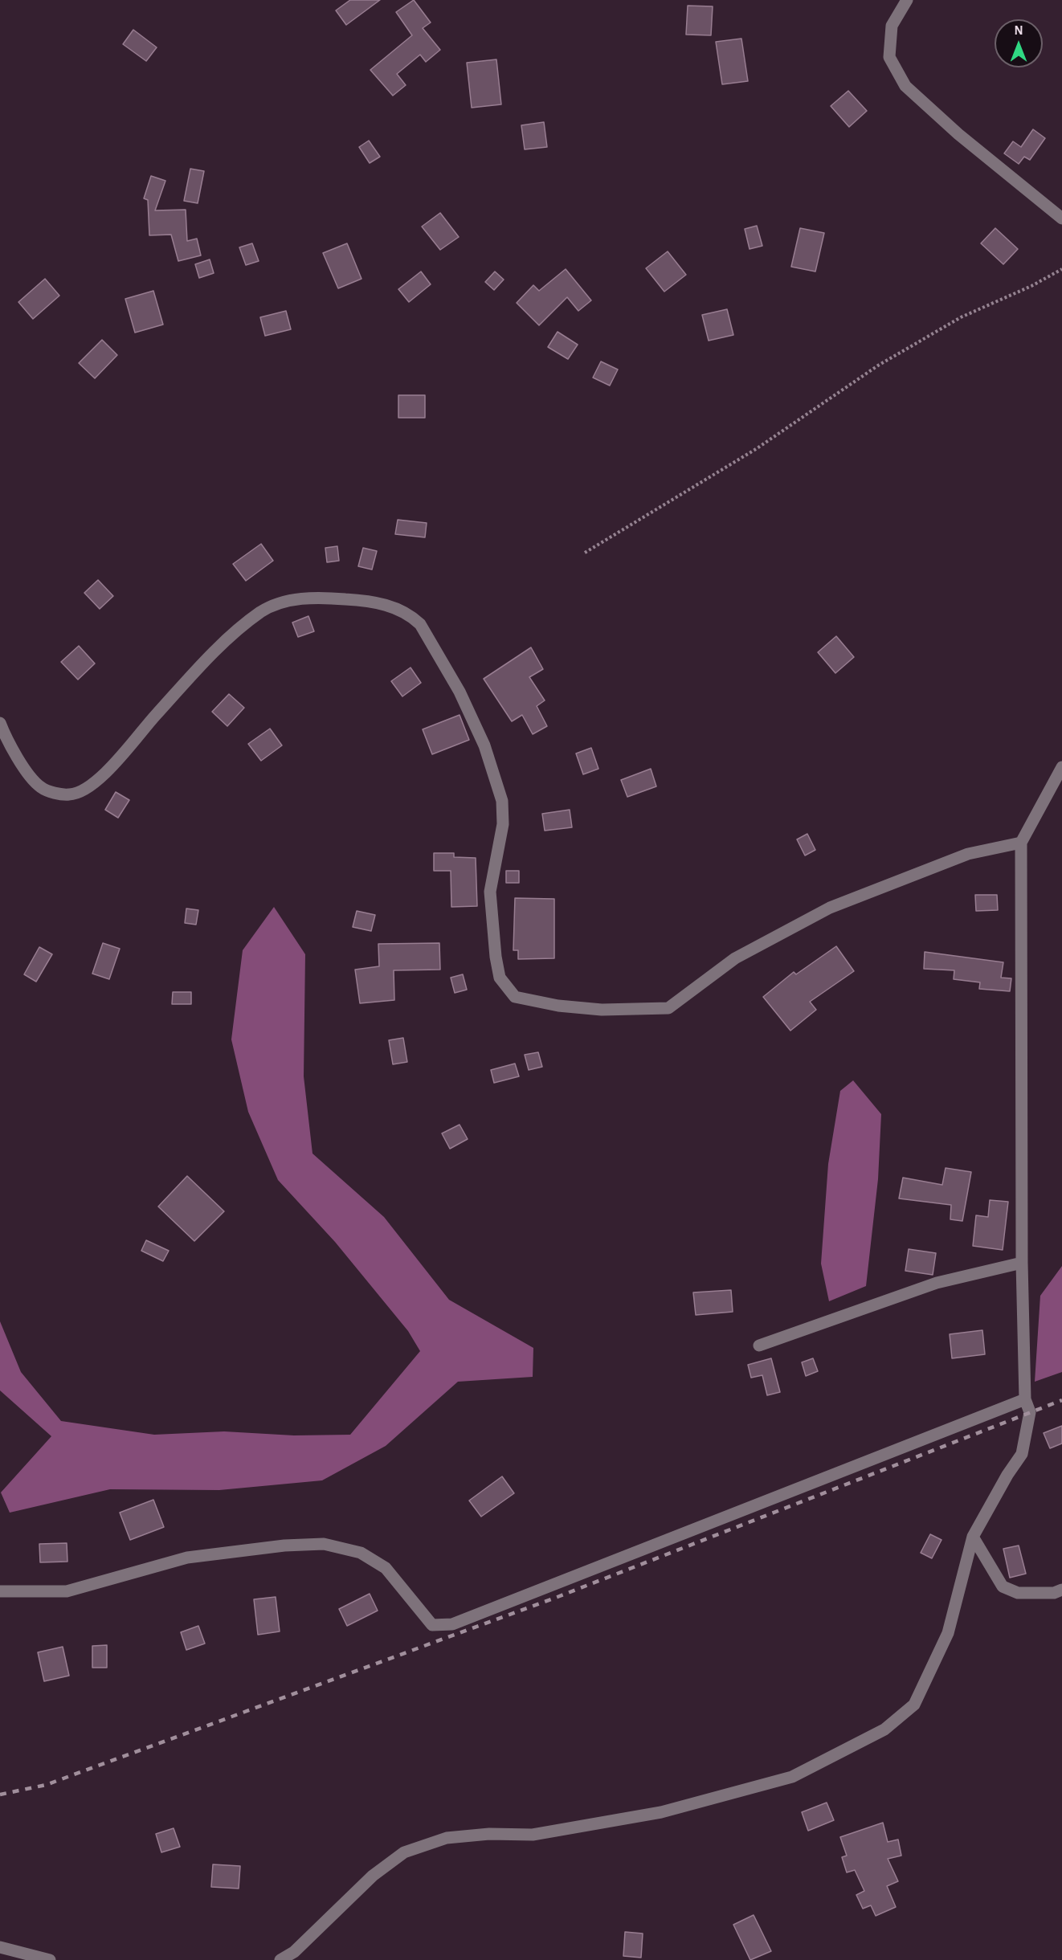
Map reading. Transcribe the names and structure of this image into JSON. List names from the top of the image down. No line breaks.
{"north":"top"}
